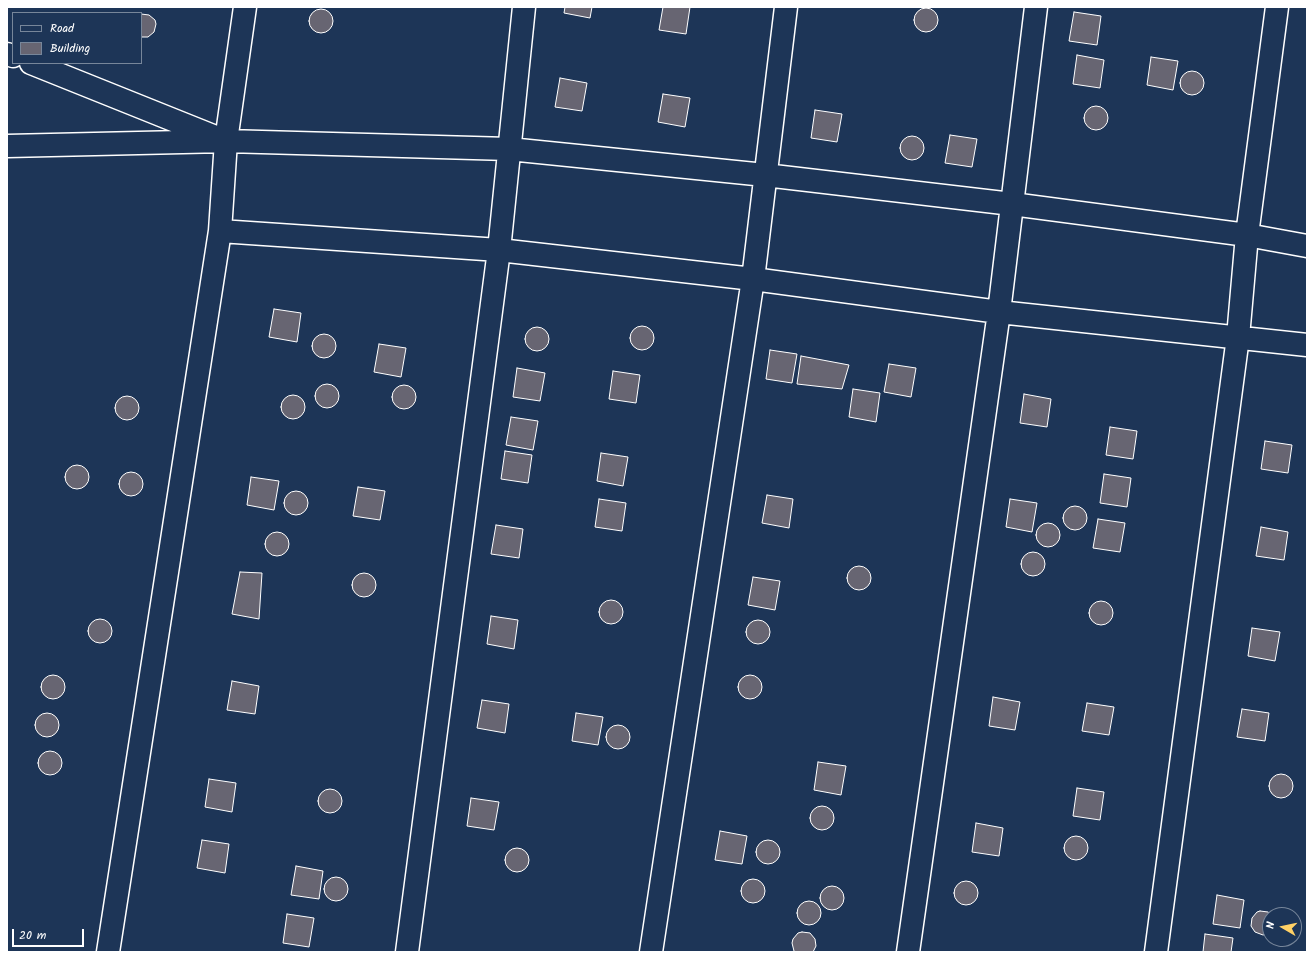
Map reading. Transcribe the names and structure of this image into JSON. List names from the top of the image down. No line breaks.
{"legend":["Road","Building"],"scale_bar":"20 m","north":"left"}
